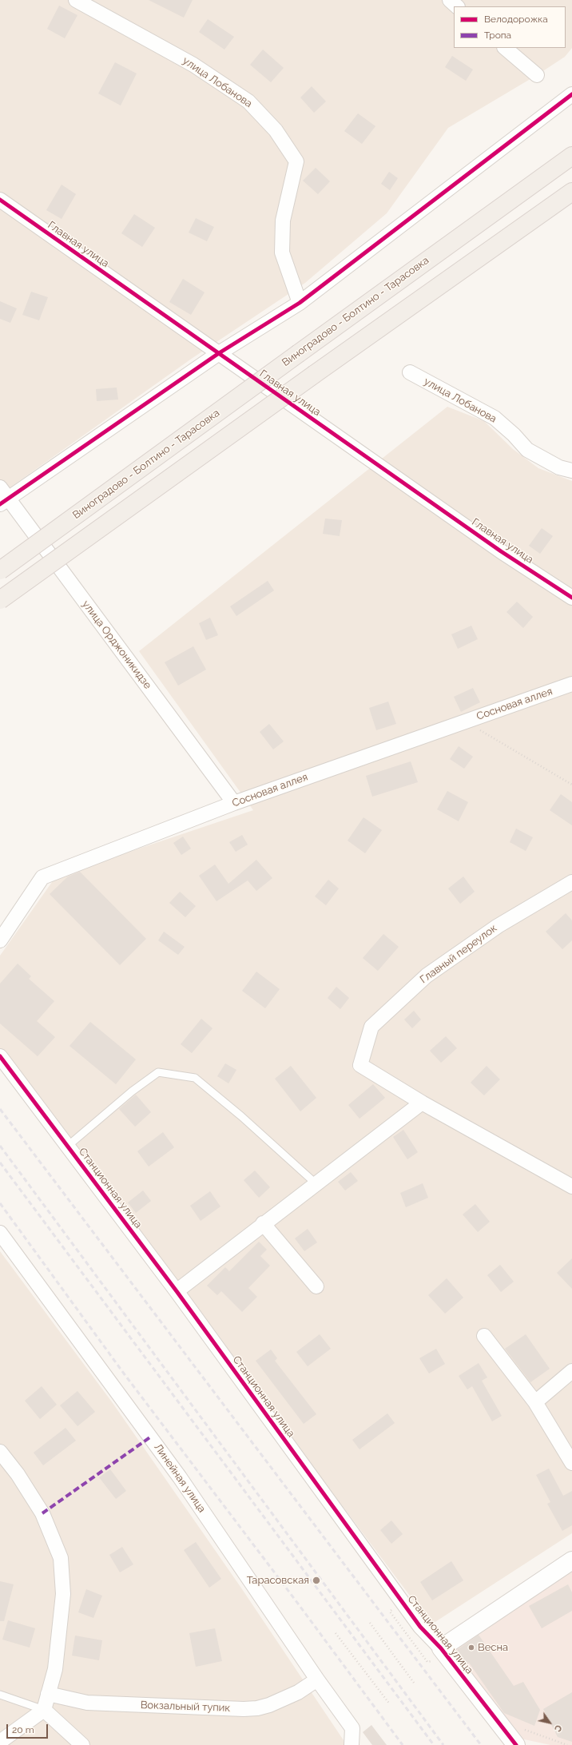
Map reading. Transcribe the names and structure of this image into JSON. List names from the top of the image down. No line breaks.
{"streets":{"main road":["Виноградово - Болтино - Тарасовка"],"street":["улица Лобанова","Главная улица","улица Орджоникидзе","Сосновая аллея","Главный переулок","Станционная улица","Линейная улица","Вокзальный тупик"]},"crossings":[["улица Орджоникидзе","Сосновая аллея"],["Линейная улица","Вокзальный тупик"]],"places":["Тарасовская","Весна"],"legend":["Велодорожка","Тропа"],"scale_bar":"20 m","north":"bottom right"}
